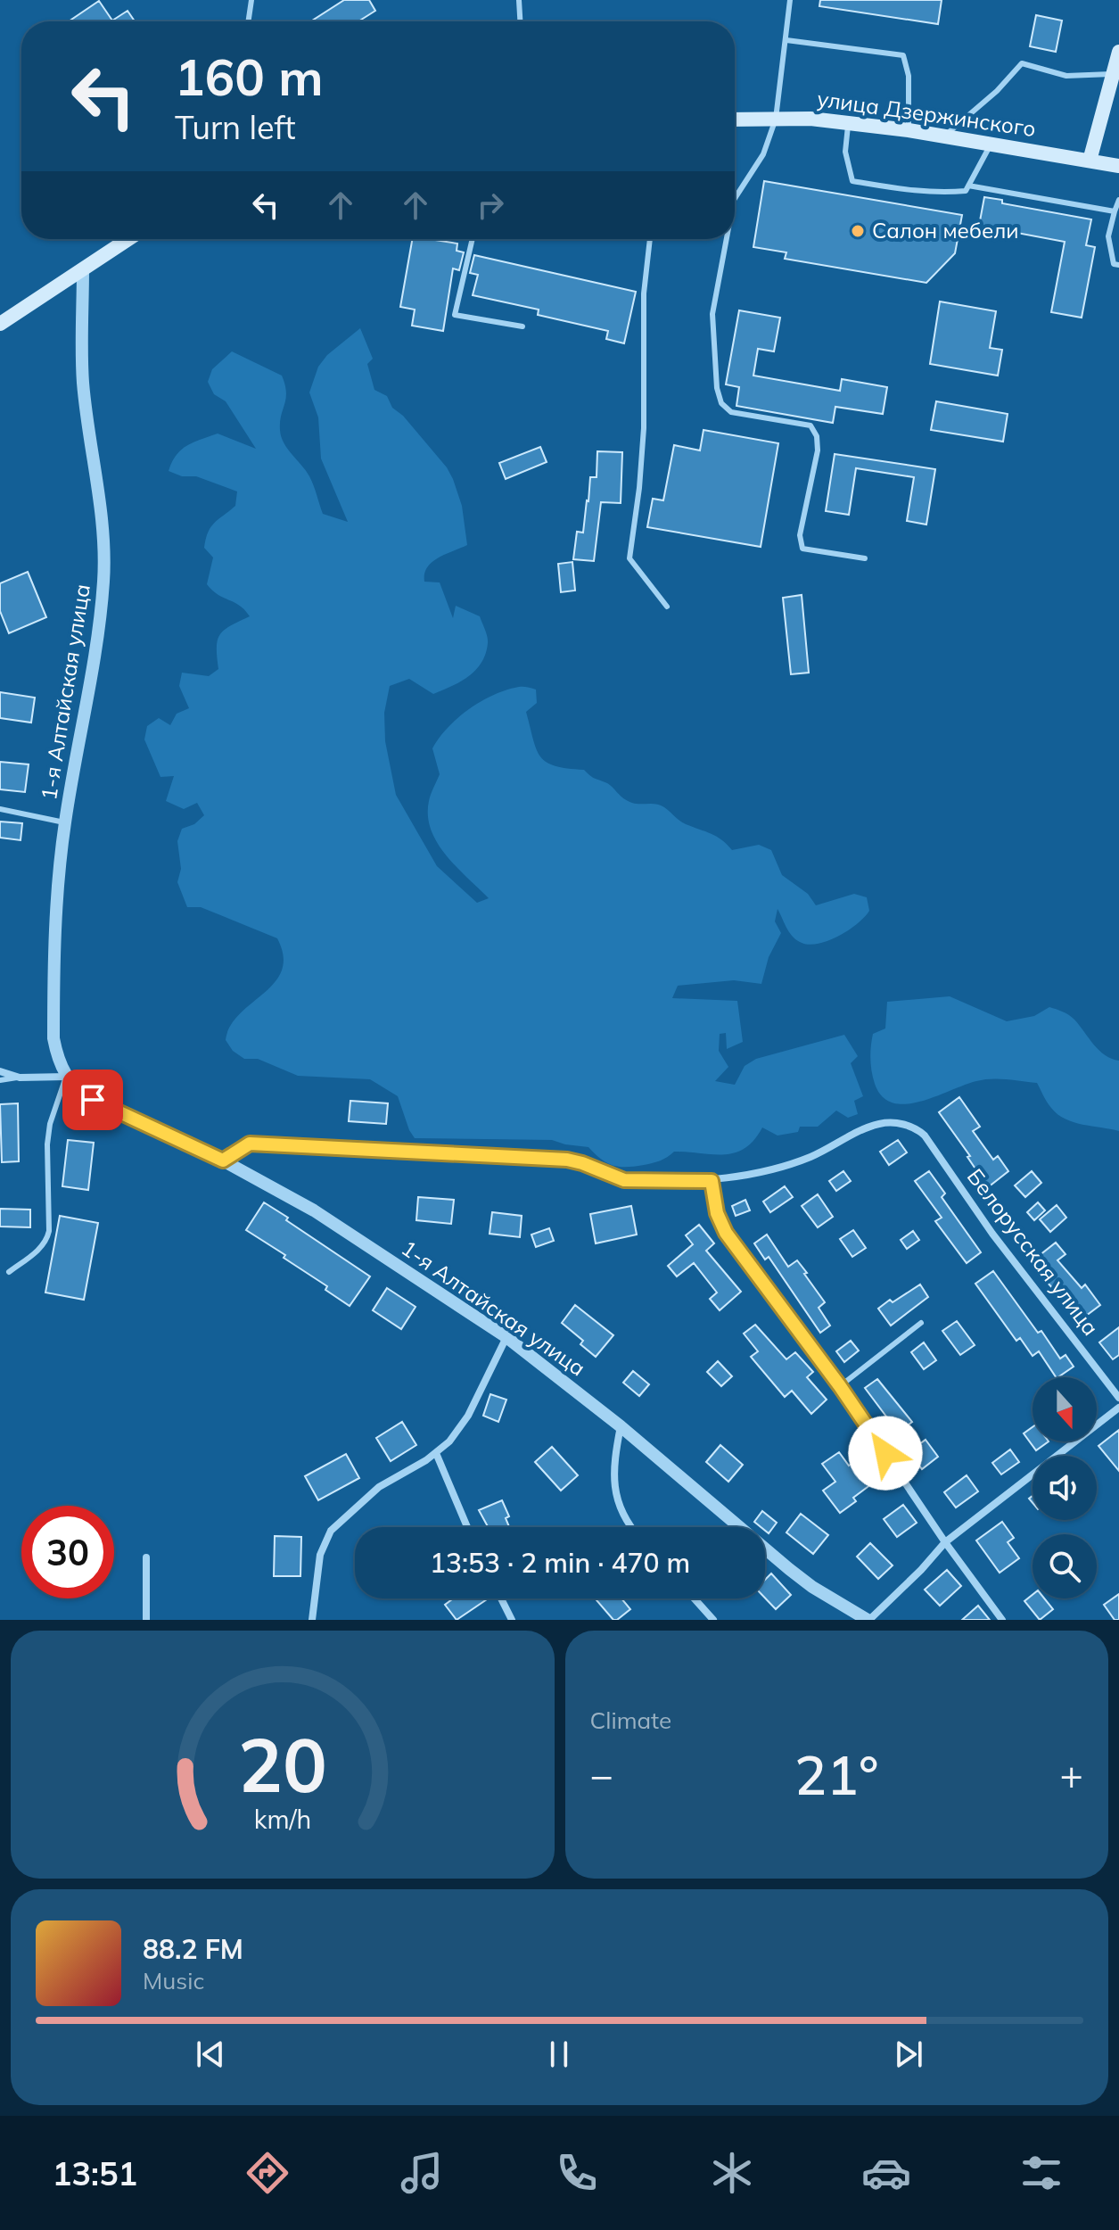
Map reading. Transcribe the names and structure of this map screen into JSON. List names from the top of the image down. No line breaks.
{"streets":{"main road":["улица Дзержинского"],"street":["1-я Алтайская улица","Белорусская улица"]},"places":["Салон мебели"],"north":"bottom","page":{"turn":["160 m","Turn left"],"limit":"30","trip":"13:53 · 2 min · 470 m","tile":"Climate","heat":["−","21°","+"],"song":["88.2 FM","Music"],"tabs":"13:51","gauge":["20","km/h"]}}
